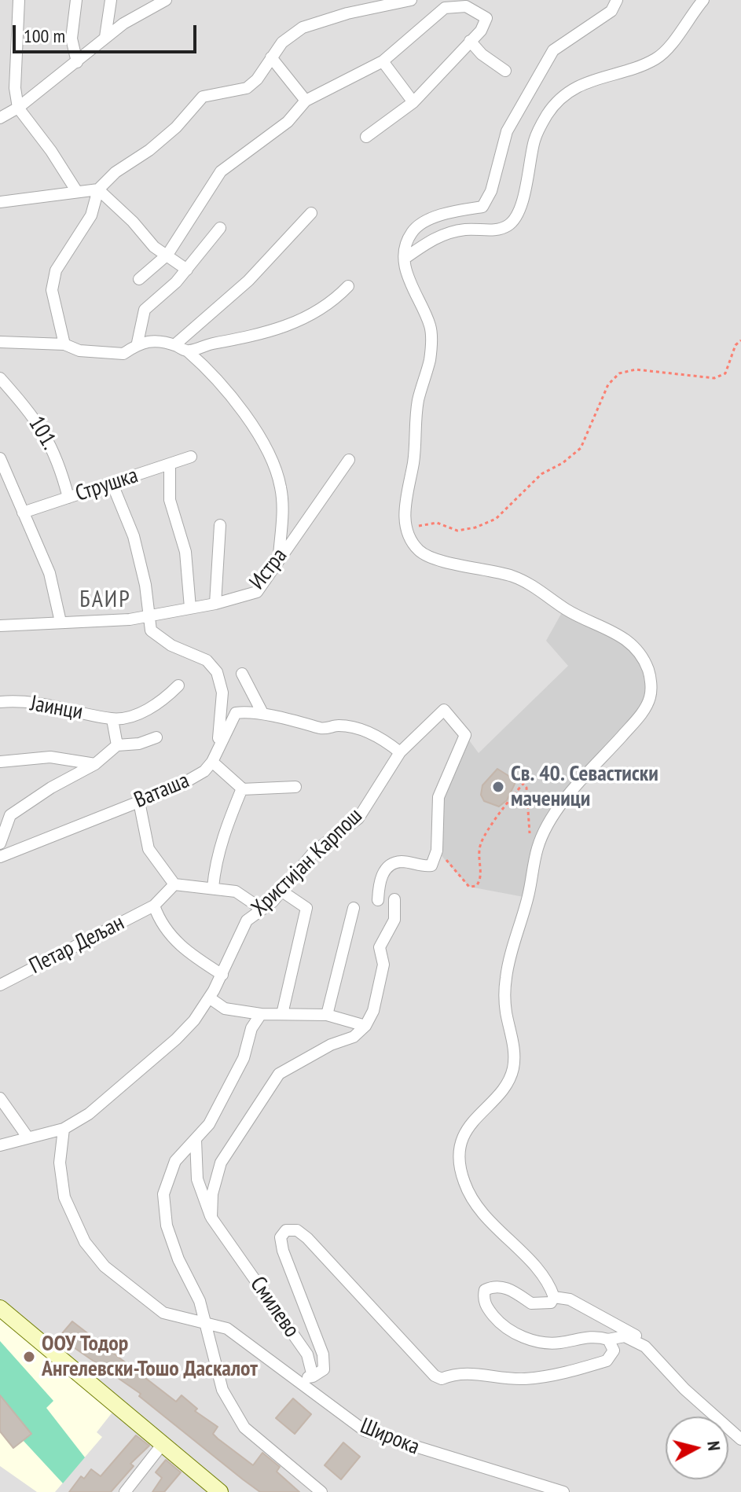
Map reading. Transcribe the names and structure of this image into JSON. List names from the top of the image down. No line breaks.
{"streets":{"street":["101.","Струшка","Истра","Јаинци","Ваташа","Христијан Карпош","Петар Дељан","Смилево","Широка"]},"crossings":[["101.","Струшка"],["Ваташа","Христијан Карпош"],["Христијан Карпош","Петар Дељан"],["Христијан Карпош","Широка"]],"districts":["БАИР"],"places":["Св. 40. Севастиски маченици","ООУ Тодор Ангелевски-Тошо Даскалот"],"scale_bar":"100 m","north":"right"}
